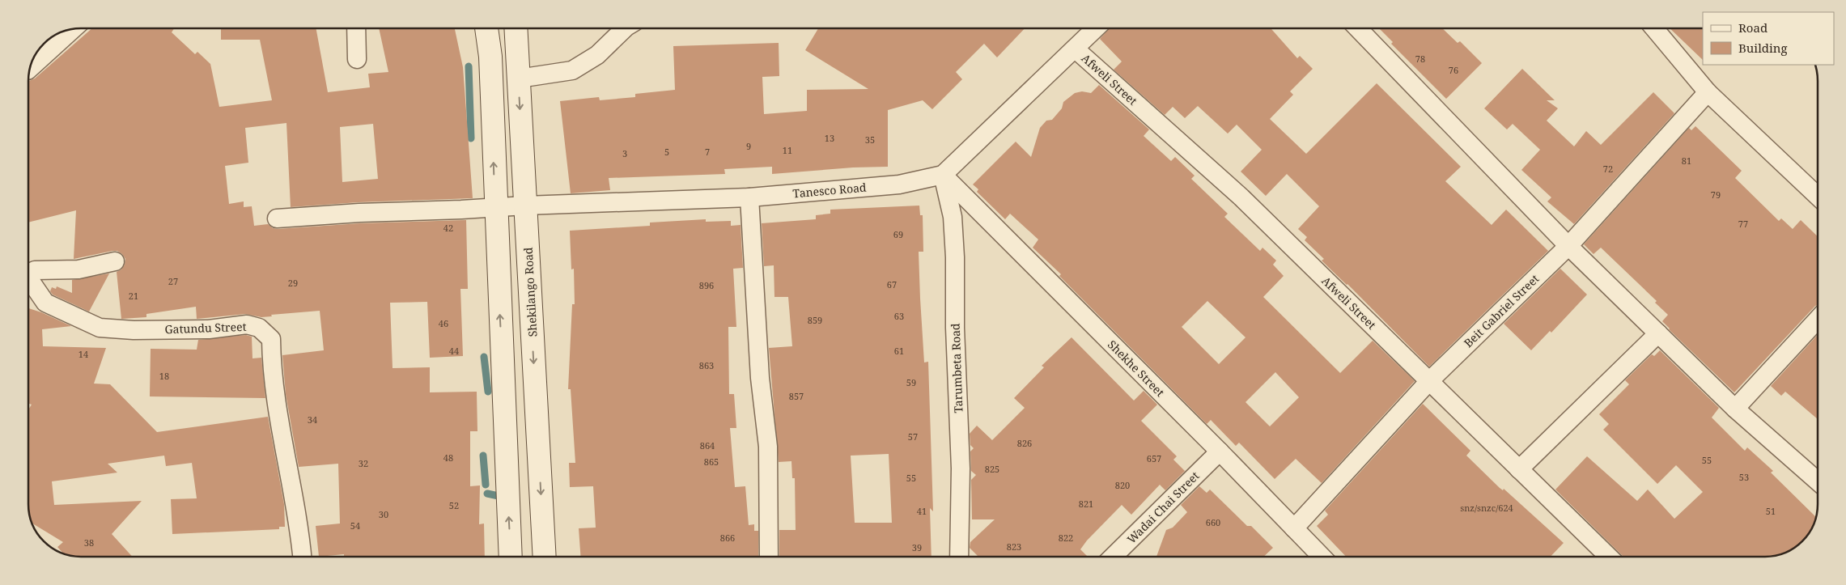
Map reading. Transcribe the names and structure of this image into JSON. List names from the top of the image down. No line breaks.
{"streets":{"main road":["Shekilango Road"],"street":["Afweli Street","Tanesco Road","Beit Gabriel Street","Gatundu Street","Tarumbeta Road","Shekhe Street","Wadai Chai Street"]},"crossings":[["Afweli Street","Beit Gabriel Street"],["Tanesco Road","Shekilango Road"],["Tanesco Road","Tarumbeta Road"],["Tanesco Road","Shekhe Street"],["Beit Gabriel Street","Shekhe Street"],["Tarumbeta Road","Shekhe Street"],["Shekhe Street","Wadai Chai Street"]],"house_numbers":["78","76","13","35","9","11","5","7","3","81","72","79","77","42","69","27","29","67","896","21","63","859","46","44","61","14","863","18","59","857","34","57","826","864","48","657","55","865","32","825","53","55","820","821","52","snz/snzc/624","41","51","30","660","54","866","822","38","823","39"],"legend":["Road","Building"]}
